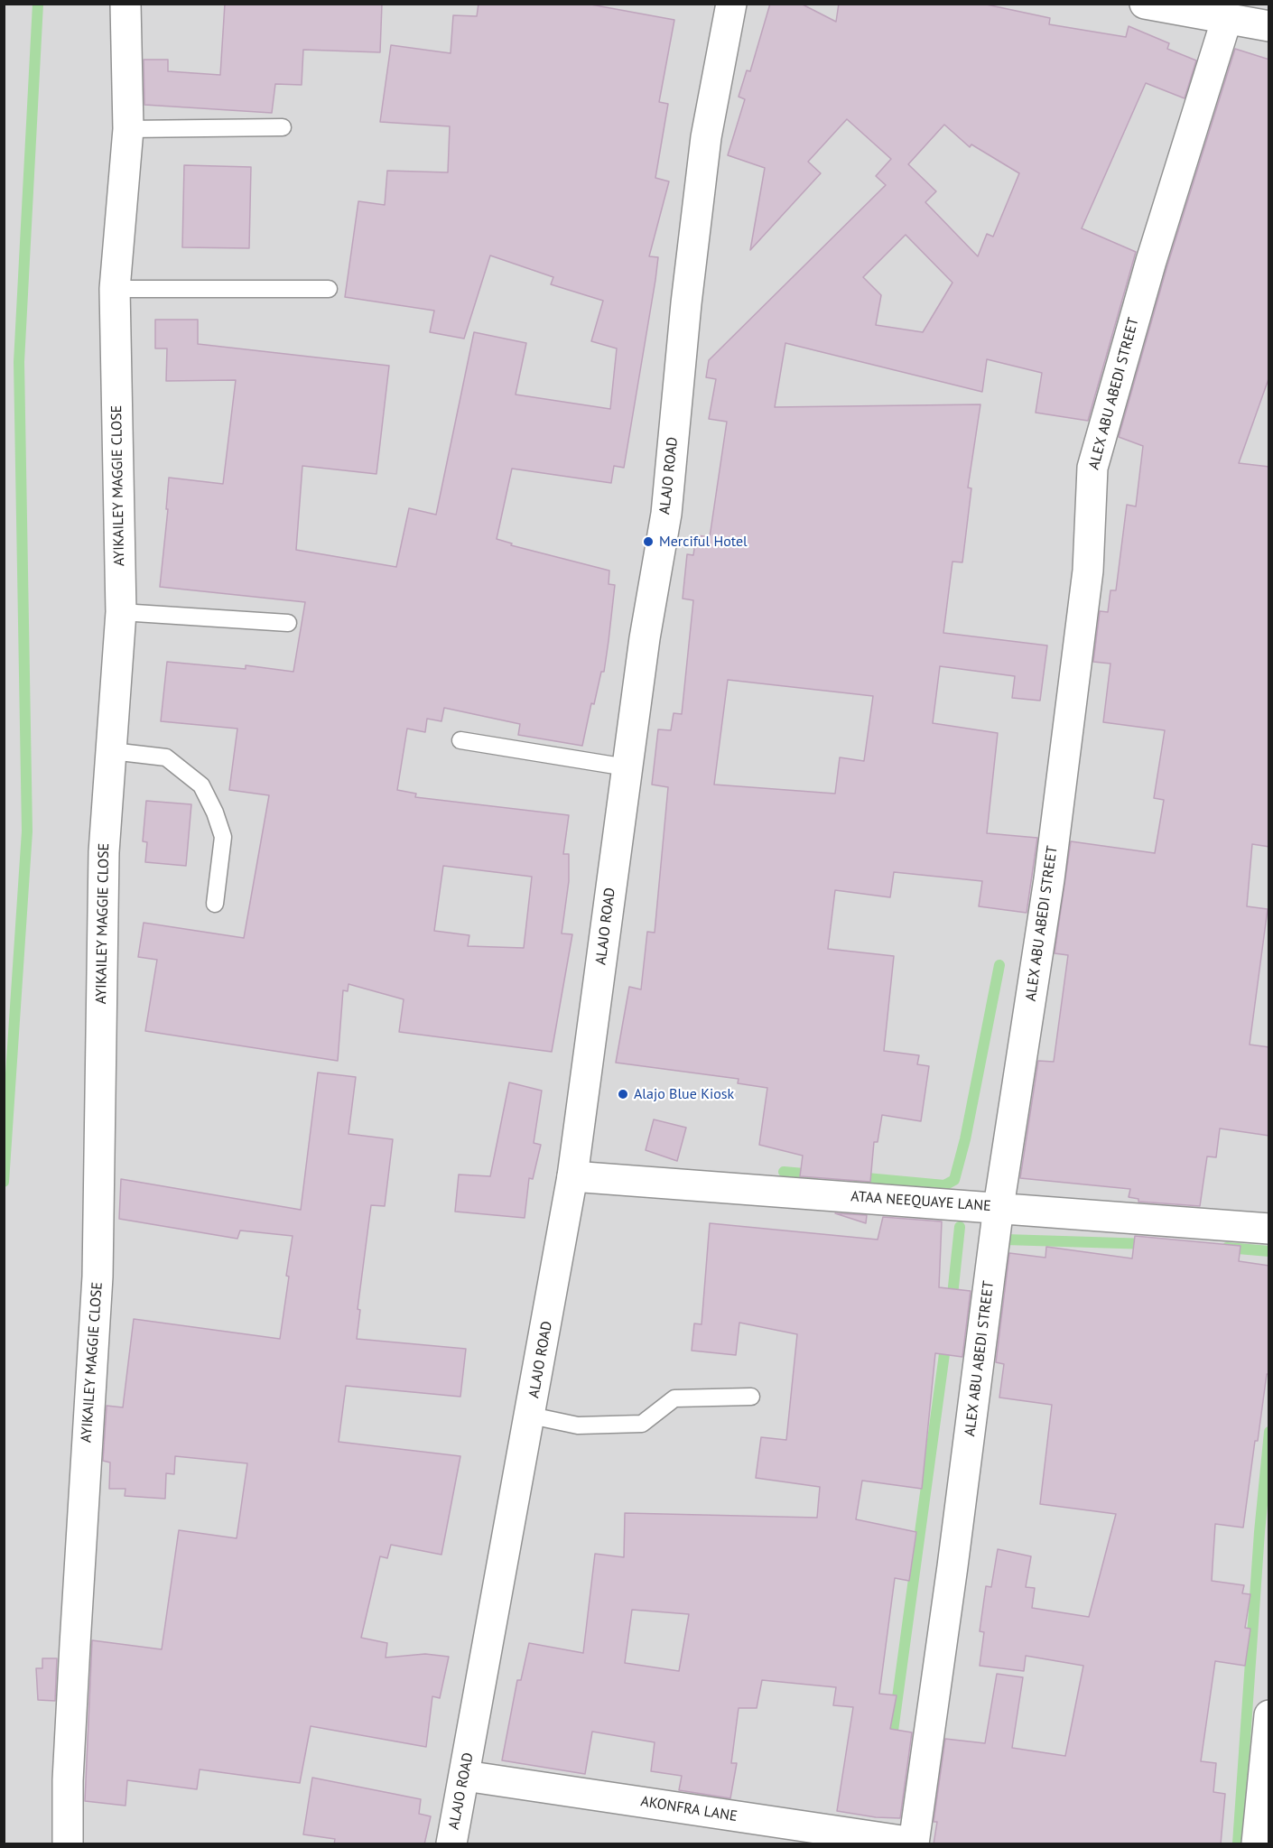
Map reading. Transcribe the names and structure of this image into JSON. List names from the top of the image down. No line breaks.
{"streets":{"street":["ALEX ABU ABEDI STREET","ALAJO ROAD","AYIKAILEY MAGGIE CLOSE","ATAA NEEQUAYE LANE","AKONFRA LANE"]},"crossings":[["ALEX ABU ABEDI STREET","ATAA NEEQUAYE LANE"],["ALEX ABU ABEDI STREET","AKONFRA LANE"],["ALAJO ROAD","ATAA NEEQUAYE LANE"],["ALAJO ROAD","AKONFRA LANE"]],"places":["Merciful Hotel","Alajo Blue Kiosk"]}
